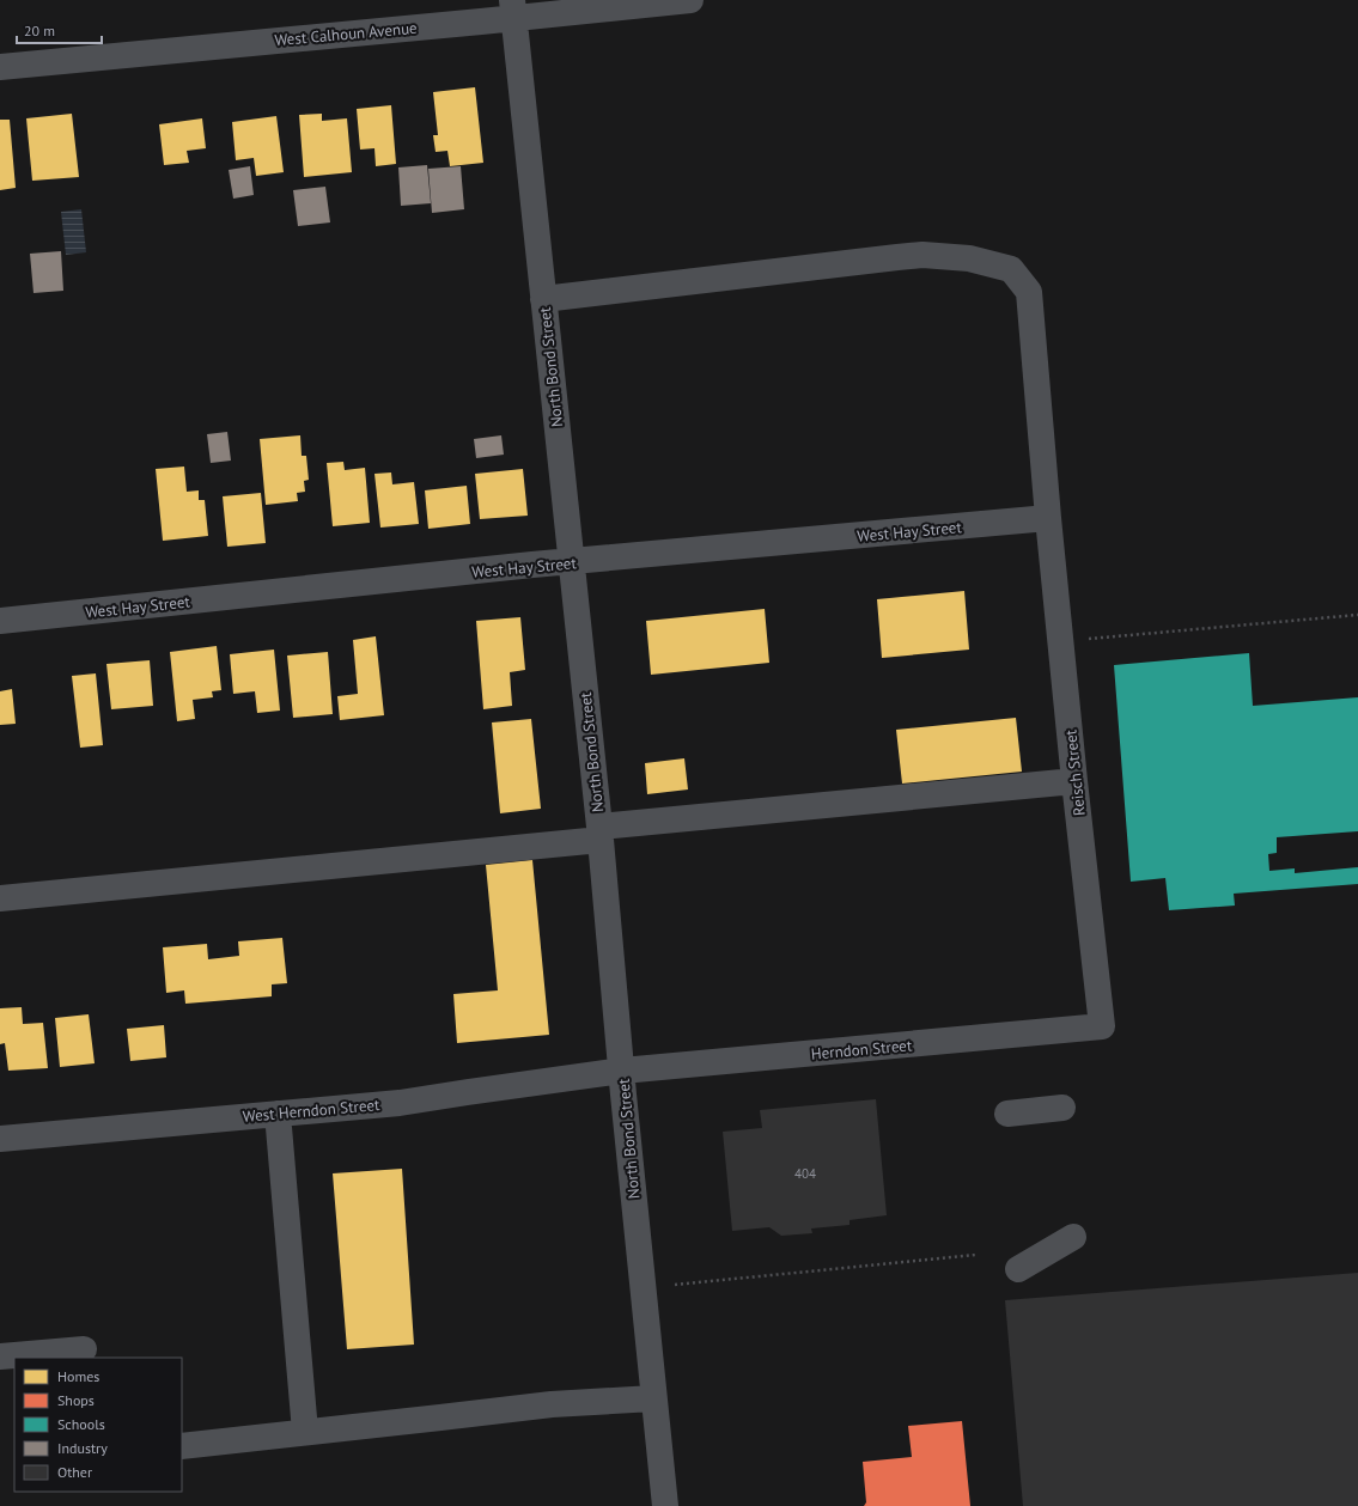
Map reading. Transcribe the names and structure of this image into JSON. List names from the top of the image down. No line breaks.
{"streets":{"street":["West Calhoun Avenue","North Bond Street","West Hay Street","Reisch Street","Herndon Street","West Herndon Street"]},"crossings":[["West Calhoun Avenue","North Bond Street"],["North Bond Street","West Hay Street"],["North Bond Street","Reisch Street"],["North Bond Street","Herndon Street"],["North Bond Street","West Herndon Street"],["West Hay Street","Reisch Street"],["Reisch Street","Herndon Street"],["Herndon Street","West Herndon Street"]],"house_numbers":["404"],"legend":["Homes","Shops","Schools","Industry","Other"],"scale_bar":"20 m"}
